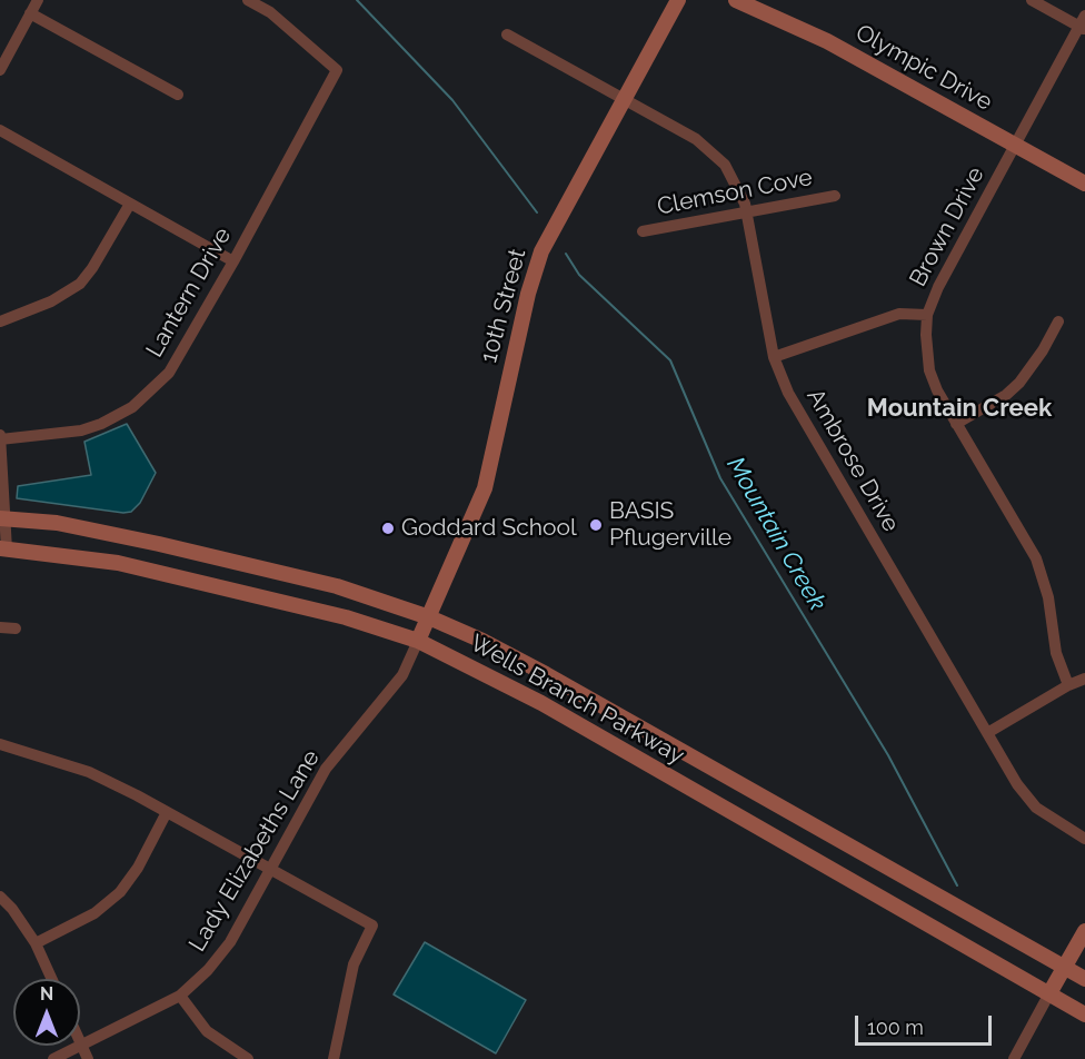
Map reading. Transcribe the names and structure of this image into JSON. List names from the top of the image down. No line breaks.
{"streets":{"main road":["Olympic Drive","10th Street","Wells Branch Parkway"],"street":["Clemson Cove","Brown Drive","Lantern Drive","Ambrose Drive","Lady Elizabeths Lane"]},"crossings":[["Olympic Drive","Brown Drive"],["Clemson Cove","Ambrose Drive"],["10th Street","Ambrose Drive"],["10th Street","Wells Branch Parkway"],["10th Street","Lady Elizabeths Lane"],["Wells Branch Parkway","Lady Elizabeths Lane"]],"districts":["Mountain Creek"],"water":["Mountain Creek"],"places":["BASIS Pflugerville","Goddard School"],"scale_bar":"100 m","north":"top"}
